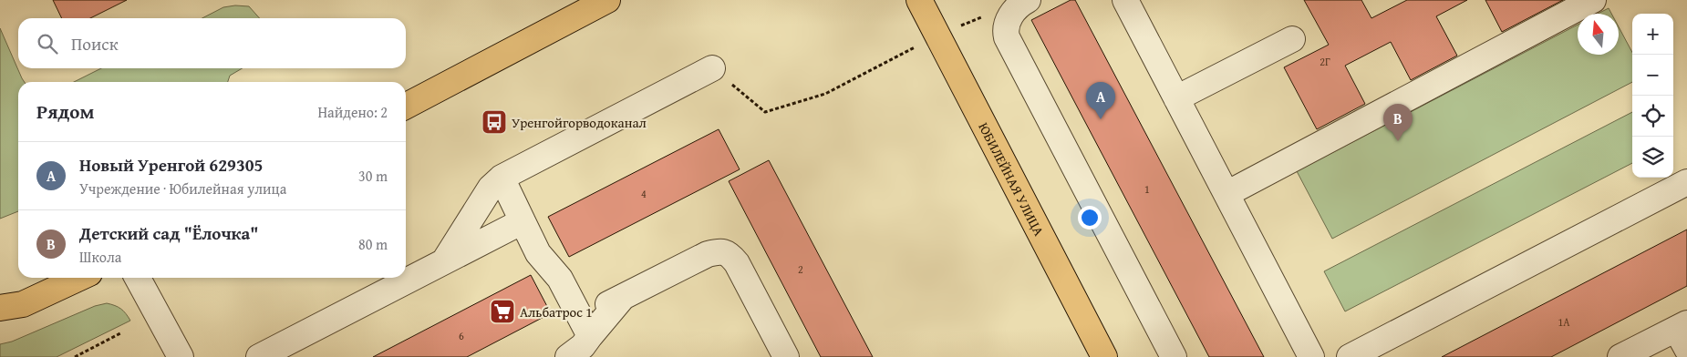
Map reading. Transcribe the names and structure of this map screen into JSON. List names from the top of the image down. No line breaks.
{"streets":{"main road":["ЮБИЛЕЙНАЯ УЛИЦА"]},"places":{"bus stop":["Уренгойгорводоканал"],"supermarket":["Альбатрос 1"]},"house_numbers":["2Г","1","4","2","1А","6"],"north":"top","page":{"map_buttons":["+","−"],"search":"Поиск","pins":["A","B"],"heading":["Рядом","Найдено: 2"],"list":[{"mark":"A","name":"Новый Уренгой 629305","note":"Учреждение · Юбилейная улица","value":"30 m"},{"mark":"B","name":"Детский сад \"Ёлочка\"","note":"Школа","value":"80 m"}]}}
